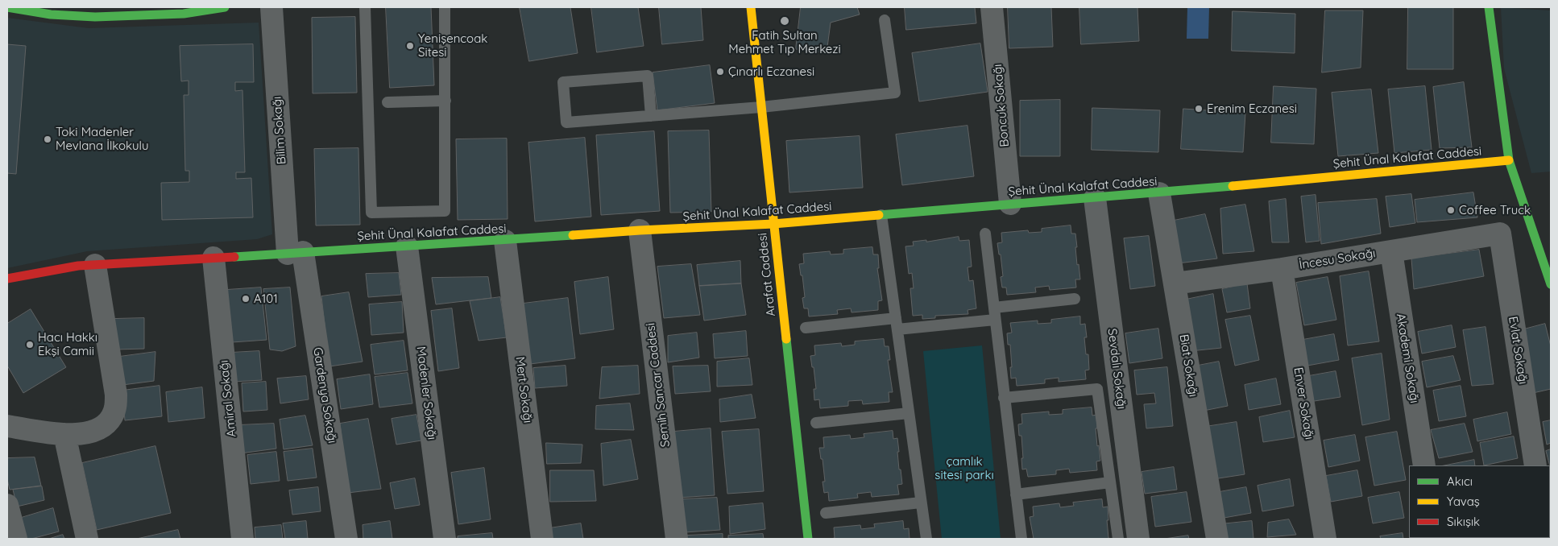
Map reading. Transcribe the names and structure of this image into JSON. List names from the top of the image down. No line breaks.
{"streets":{"street":["Boncuk Sokağı","Bilim Sokağı","Şehit Ünal Kalafat Caddesi","İncesu Sokağı","Arafat Caddesi","Evlat Sokağı","Akademi Sokağı","Biat Sokağı","Sevdalı Sokağı","Semih Sancar Caddesi","Mert Sokağı","Madenler Sokağı","Gardenya Sokağı","Amiral Sokağı","Enver Sokağı"]},"crossings":[["Boncuk Sokağı","Şehit Ünal Kalafat Caddesi"],["Bilim Sokağı","Şehit Ünal Kalafat Caddesi"],["Bilim Sokağı","Gardenya Sokağı"],["Şehit Ünal Kalafat Caddesi","Arafat Caddesi"],["Şehit Ünal Kalafat Caddesi","Biat Sokağı"],["Şehit Ünal Kalafat Caddesi","Sevdalı Sokağı"],["Şehit Ünal Kalafat Caddesi","Semih Sancar Caddesi"],["Şehit Ünal Kalafat Caddesi","Mert Sokağı"],["Şehit Ünal Kalafat Caddesi","Madenler Sokağı"],["Şehit Ünal Kalafat Caddesi","Gardenya Sokağı"],["Şehit Ünal Kalafat Caddesi","Amiral Sokağı"],["İncesu Sokağı","Evlat Sokağı"],["İncesu Sokağı","Akademi Sokağı"],["İncesu Sokağı","Biat Sokağı"],["İncesu Sokağı","Enver Sokağı"]],"parks":["çamlık sitesi parkı"],"places":["Fatih Sultan Mehmet Tıp Merkezi","Yenişencoak Sitesi","Çınarlı Eczanesi","Erenim Eczanesi","Toki Madenler Mevlana İlkokulu","Coffee Truck","A101","Hacı Hakkı Ekşi Camii"],"legend":["Akıcı","Yavaş","Sıkışık"]}
